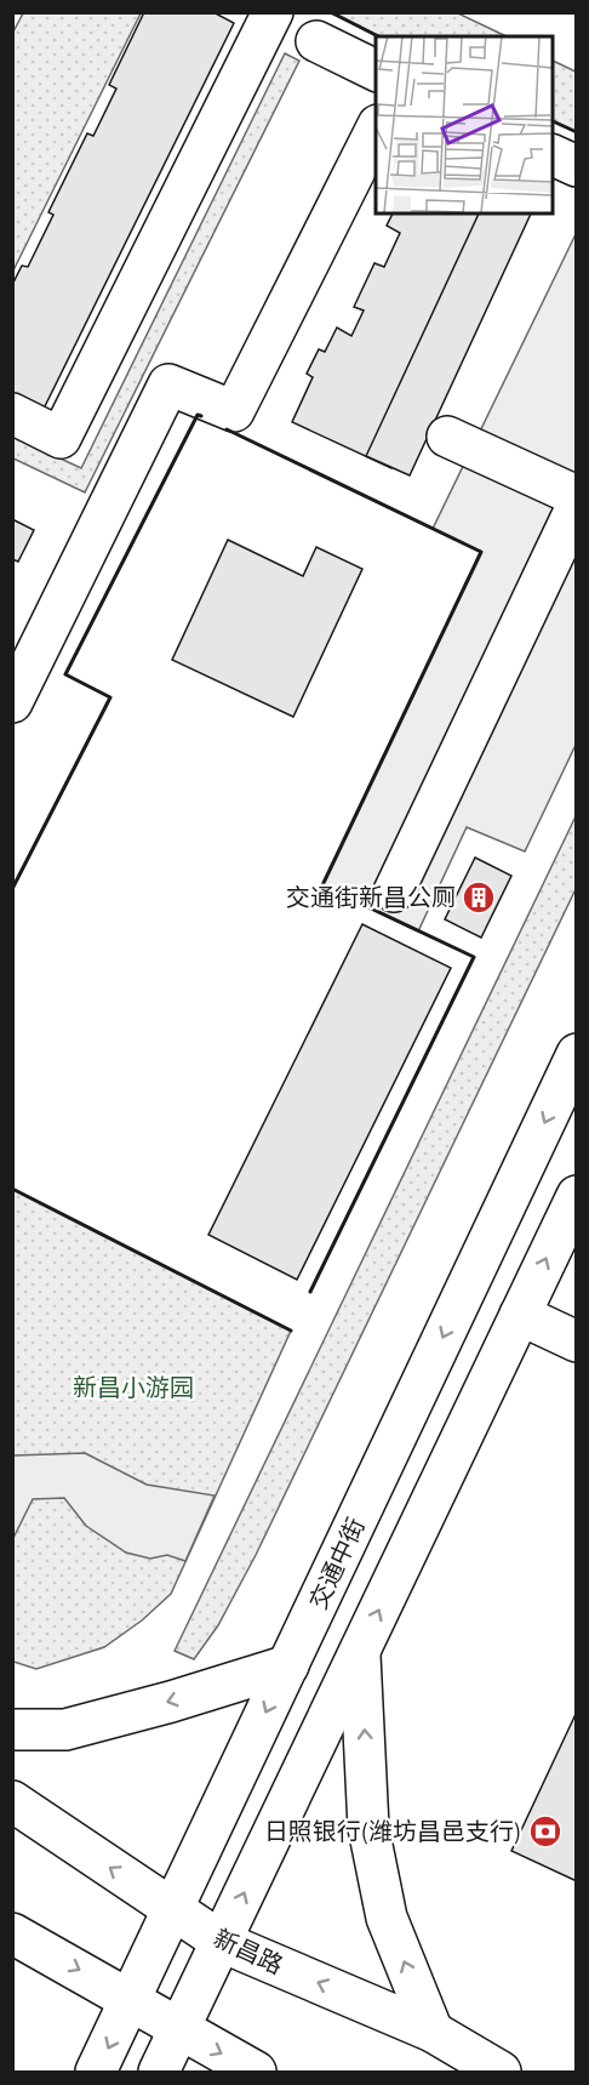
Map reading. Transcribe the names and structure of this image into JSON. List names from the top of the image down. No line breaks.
{"streets":{"main road":["交通中街","新昌路"]},"crossings":[["交通中街","新昌路"]],"parks":["新昌小游园"],"places":{"building":["交通街新昌公厕"],"bank":["日照银行(潍坊昌邑支行)"]}}
